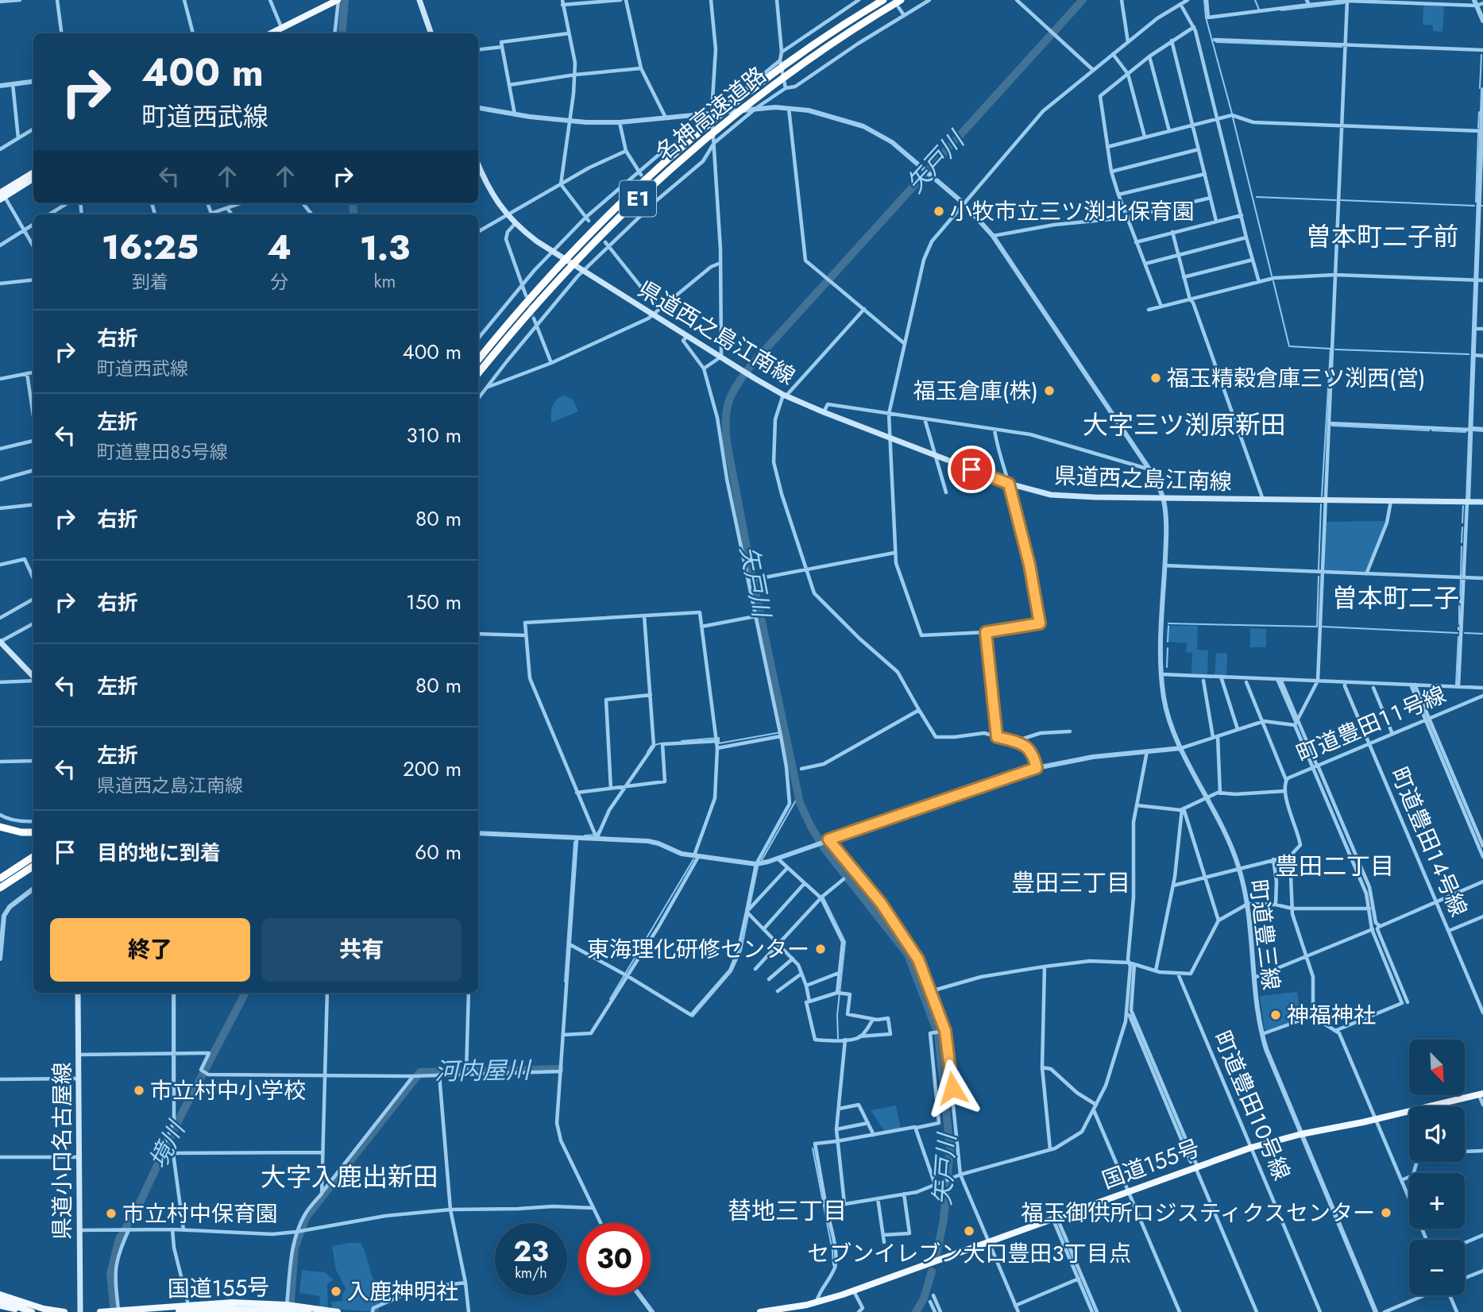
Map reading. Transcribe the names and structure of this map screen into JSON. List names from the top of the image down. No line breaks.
{"streets":{"highway":["名神高速道路","E1","国道155号"],"main road":["県道西之島江南線","県道小口名古屋線"],"street":["町道豊田１１号線","町道豊田１４号線","町道豊三線","町道豊田１０号線"]},"crossings":[["県道西之島江南線","町道豊三線"],["町道豊田１１号線","町道豊田１４号線"],["町道豊三線","国道155号"],["町道豊田１０号線","国道155号"]],"districts":["曽本町二子前","大字三ツ渕原新田","曽本町二子","豊田二丁目","豊田三丁目","大字入鹿出新田","替地三丁目"],"water":["矢戸川","河内屋川","境川"],"places":["小牧市立三ツ渕北保育園","福玉精穀倉庫三ツ渕西(営)","福玉倉庫(株)","東海理化研修センター","神福神社","市立村中小学校","福玉御供所ロジスティクスセンター","市立村中保育園","セブンイレブン大口豊田3丁目点","入鹿神明社"],"north":"bottom right","page":{"turn":["400 m","町道西武線"],"eta":["16:25","到着","4","分","1.3","km"],"list":[{"name":"右折","note":"町道西武線","value":"400 m"},{"name":"左折","note":"町道豊田８５号線","value":"310 m"},{"name":"右折","value":"80 m"},{"name":"右折","value":"150 m"},{"name":"左折","value":"80 m"},{"name":"左折","note":"県道西之島江南線","value":"200 m"},{"name":"目的地に到着","value":"60 m"}],"buttons":["終了","共有"],"map_buttons":["+","−"],"speed":"23 km/h","limit":"30"}}
